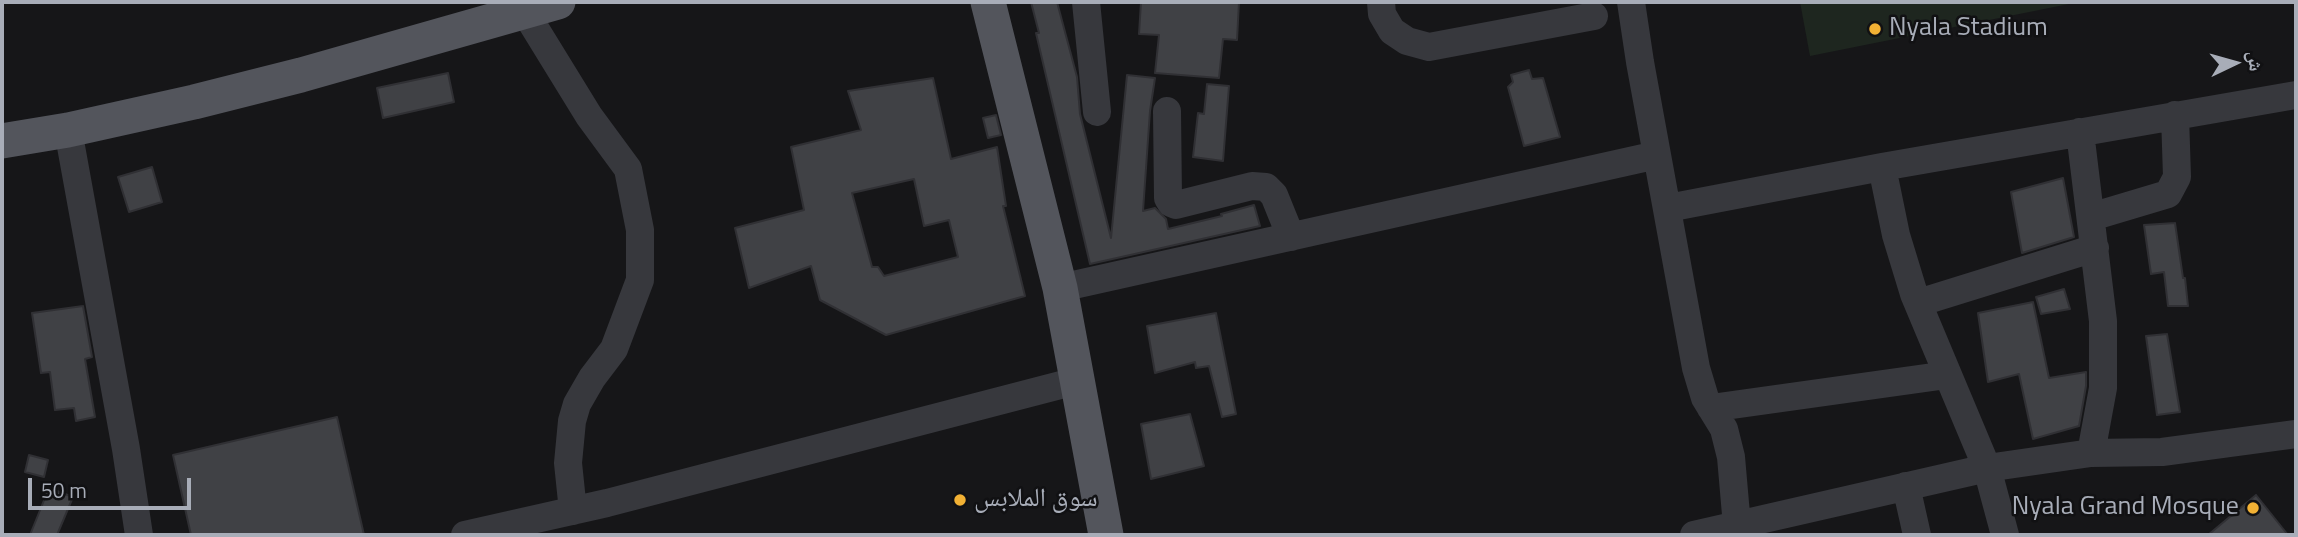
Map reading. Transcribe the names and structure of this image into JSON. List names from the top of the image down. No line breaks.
{"places":["Nyala Stadium","سوق الملابس","Nyala Grand Mosque"],"scale_bar":"50 m","north":"right"}
